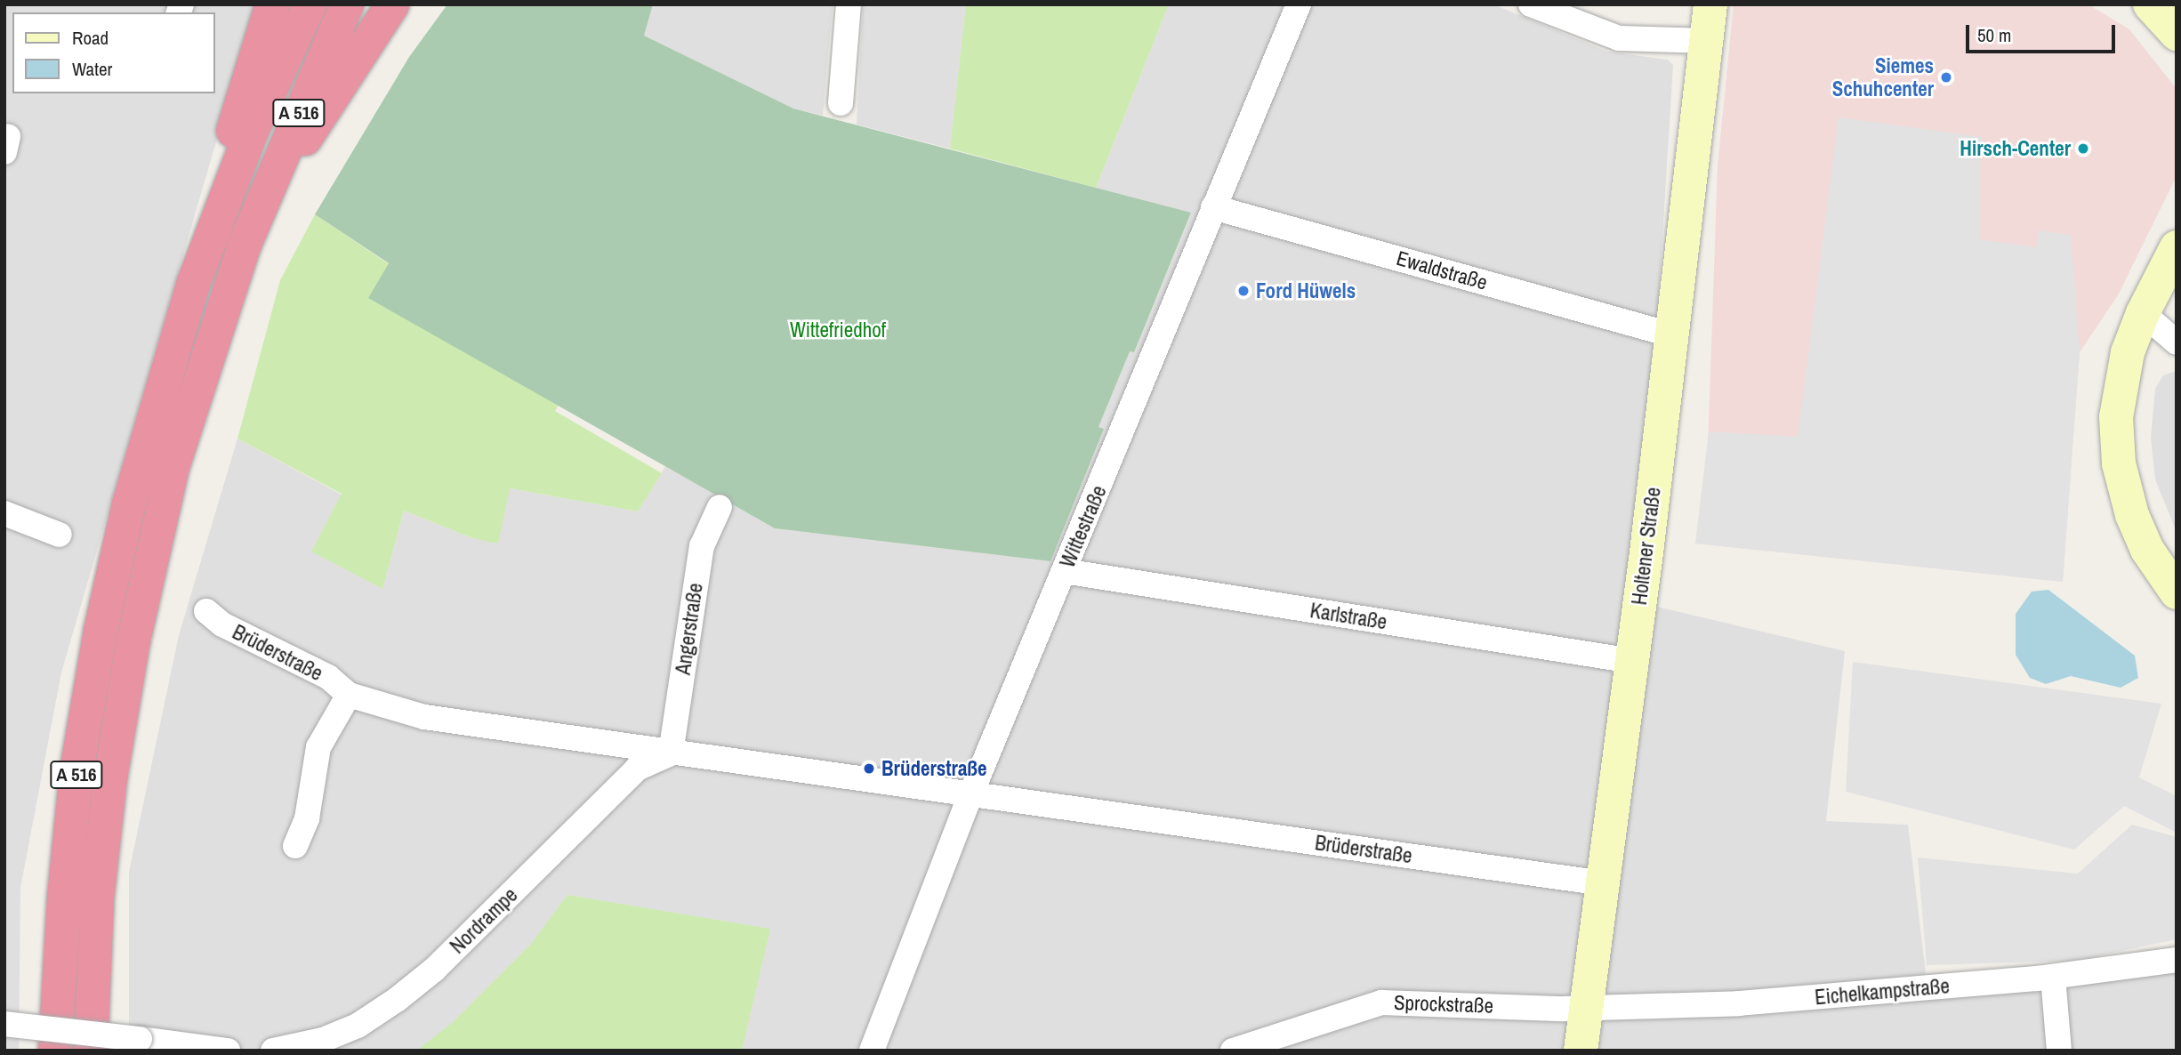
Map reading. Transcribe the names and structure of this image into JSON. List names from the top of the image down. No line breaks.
{"streets":{"highway":["A 516"],"main road":["Holtener Straße"],"street":["Ewaldstraße","Wittestraße","Karlstraße","Angerstraße","Brüderstraße","Nordrampe","Eichelkampstraße","Sprockstraße"]},"crossings":[["Ewaldstraße","Wittestraße"],["Ewaldstraße","Holtener Straße"],["Wittestraße","Karlstraße"],["Wittestraße","Brüderstraße"],["Holtener Straße","Karlstraße"],["Holtener Straße","Brüderstraße"],["Holtener Straße","Eichelkampstraße"],["Holtener Straße","Sprockstraße"],["Angerstraße","Brüderstraße"],["Angerstraße","Nordrampe"],["Brüderstraße","Nordrampe"],["Eichelkampstraße","Sprockstraße"]],"parks":["Wittefriedhof"],"places":["Siemes Schuhcenter","Hirsch-Center","Ford Hüwels","Brüderstraße"],"legend":["Road","Water"],"scale_bar":"50 m"}
